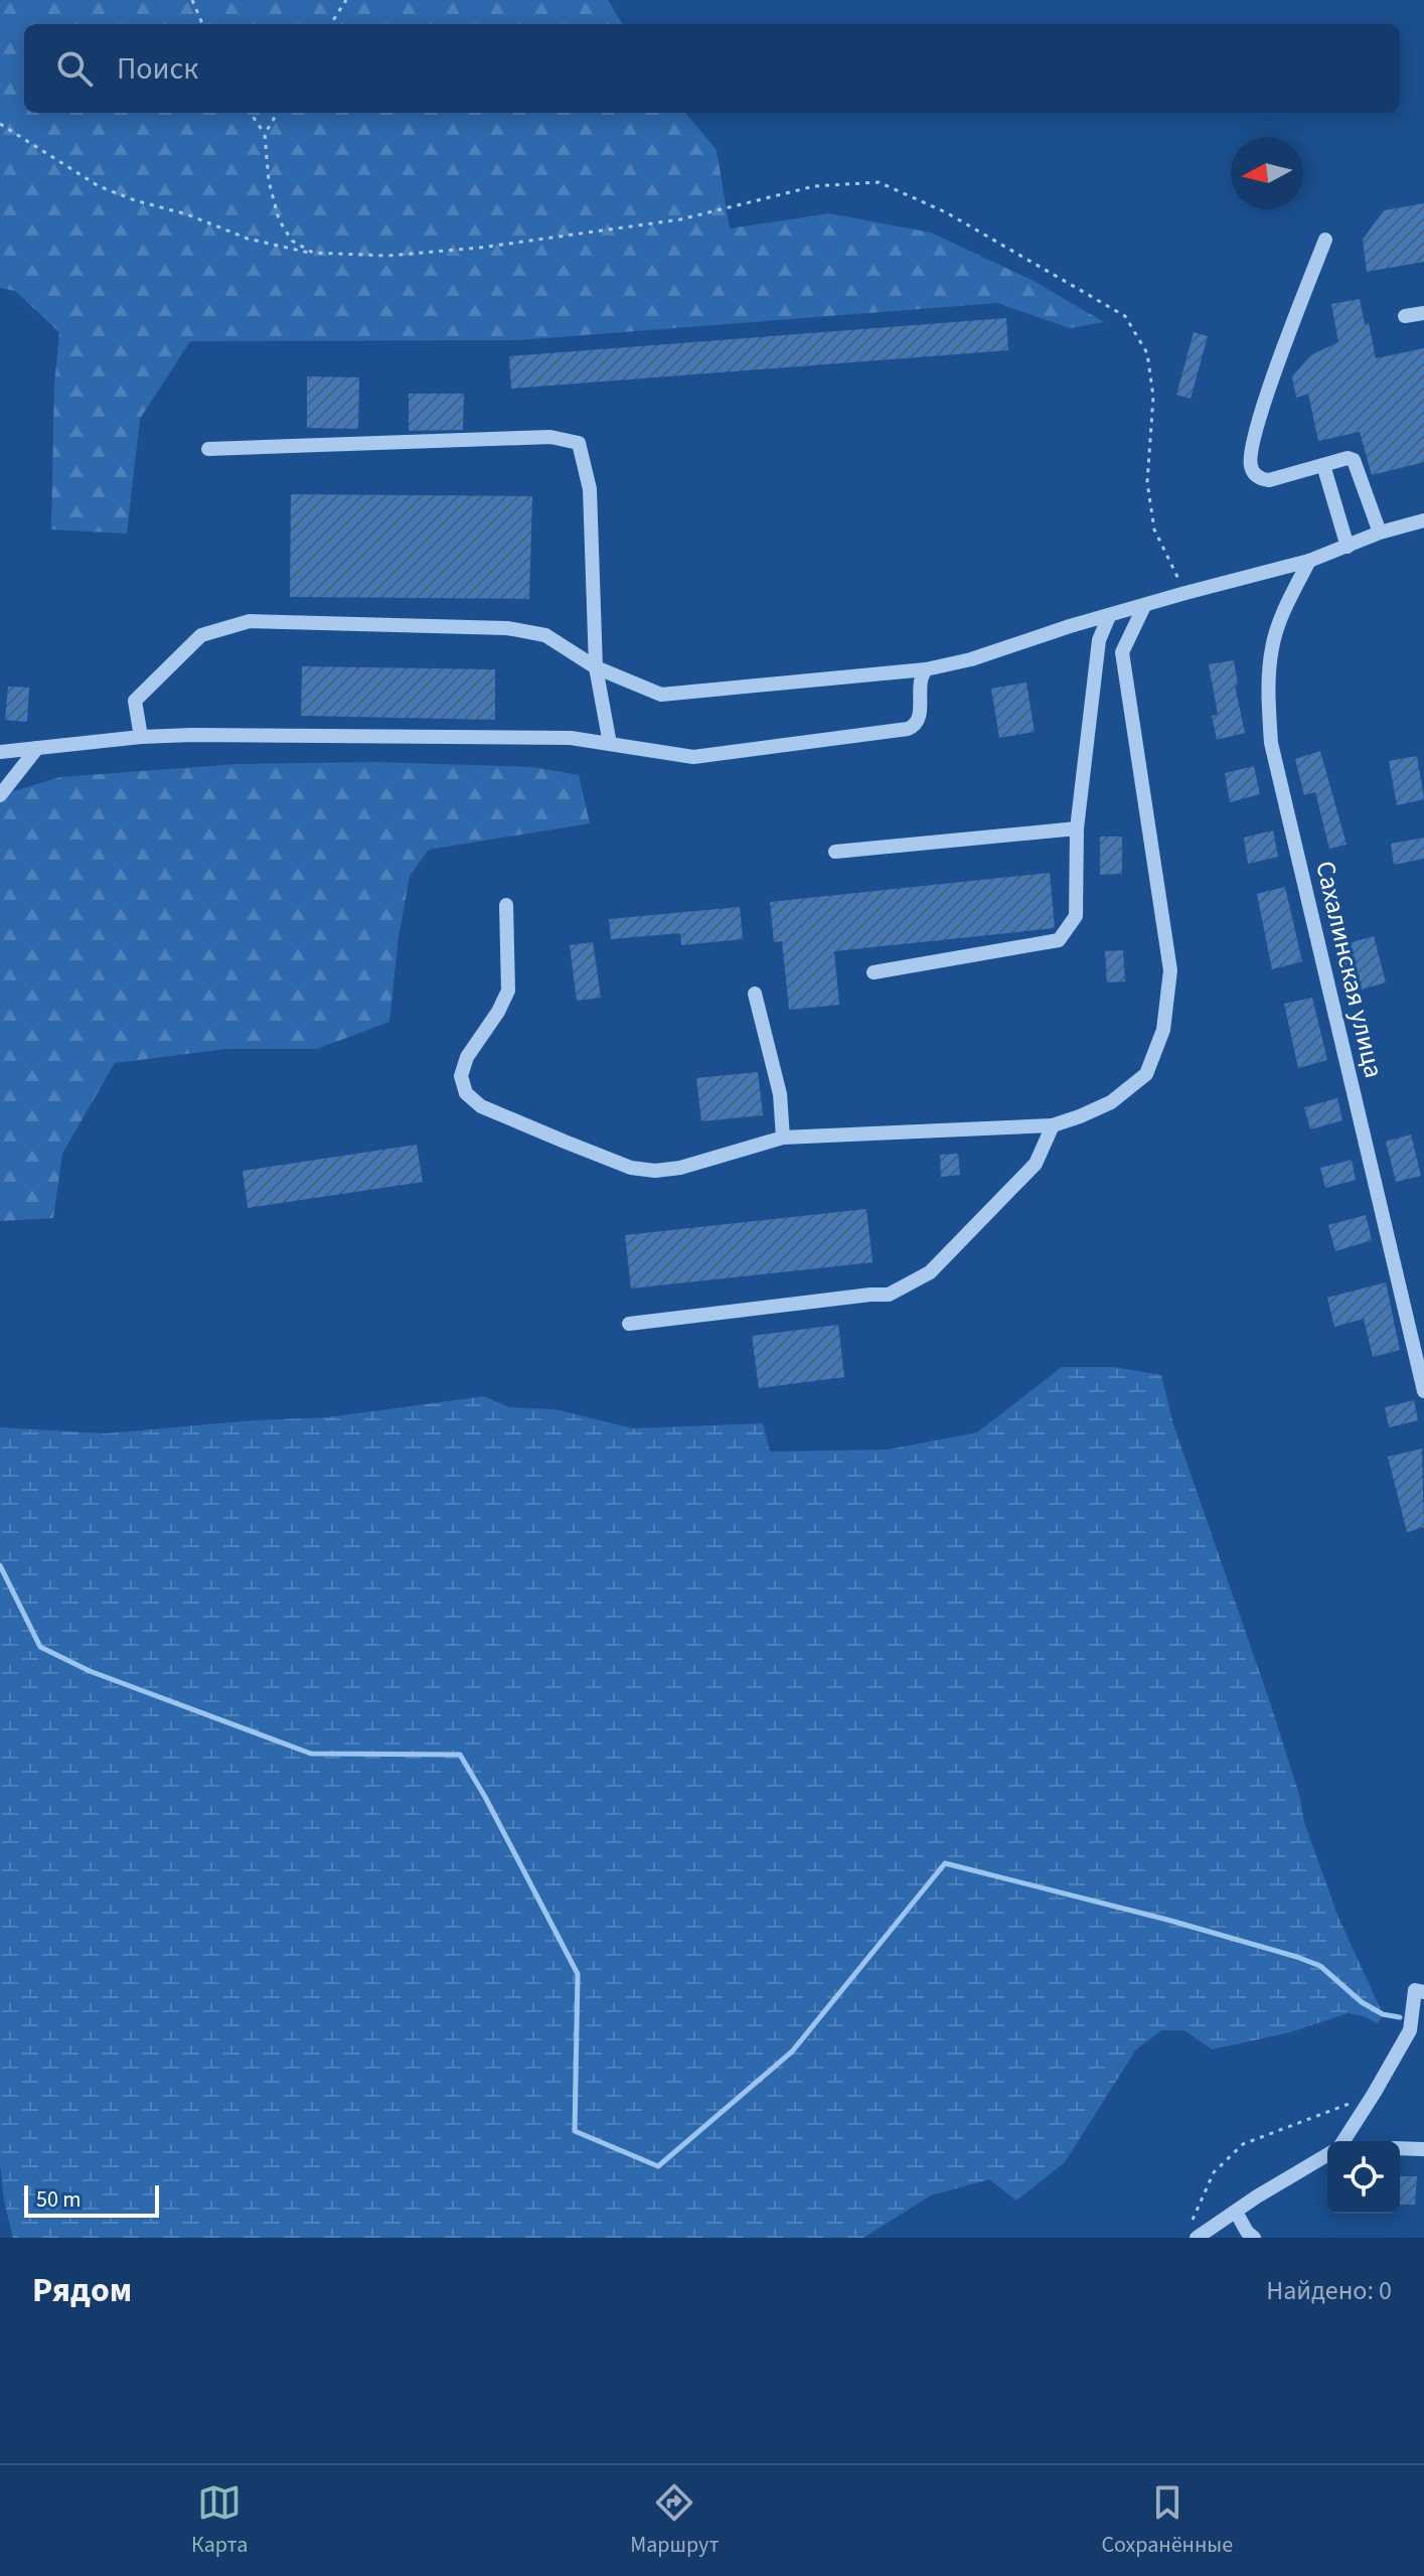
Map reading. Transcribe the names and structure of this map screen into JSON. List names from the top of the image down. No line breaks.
{"streets":{"street":["Сахалинская улица"]},"scale_bar":"50 m","north":"left","page":{"search":"Поиск","scale":"50 m","heading":["Рядом","Найдено: 0"],"nav":["Карта","Маршрут","Сохранённые"]}}
